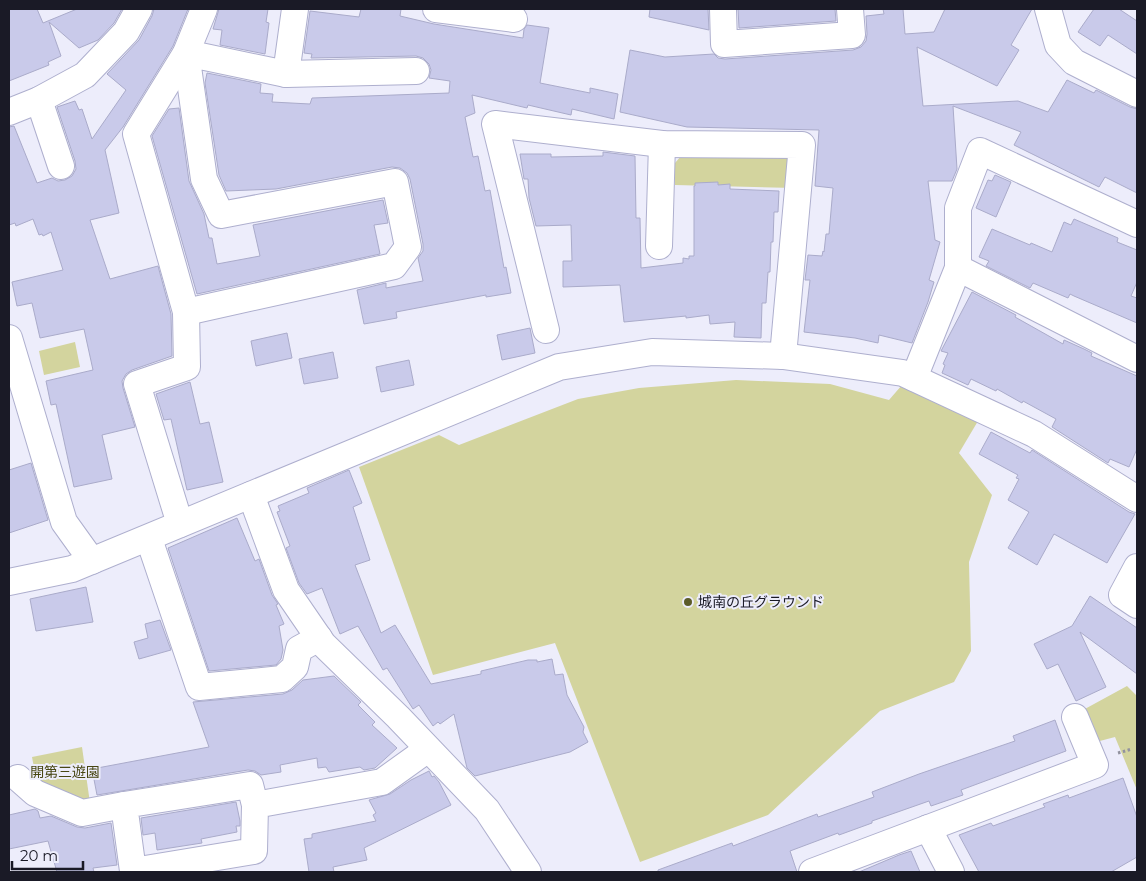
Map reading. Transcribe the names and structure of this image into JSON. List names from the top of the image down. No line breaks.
{"parks":["開第三遊園"],"places":["城南の丘グラウンド"],"scale_bar":"20 m"}
